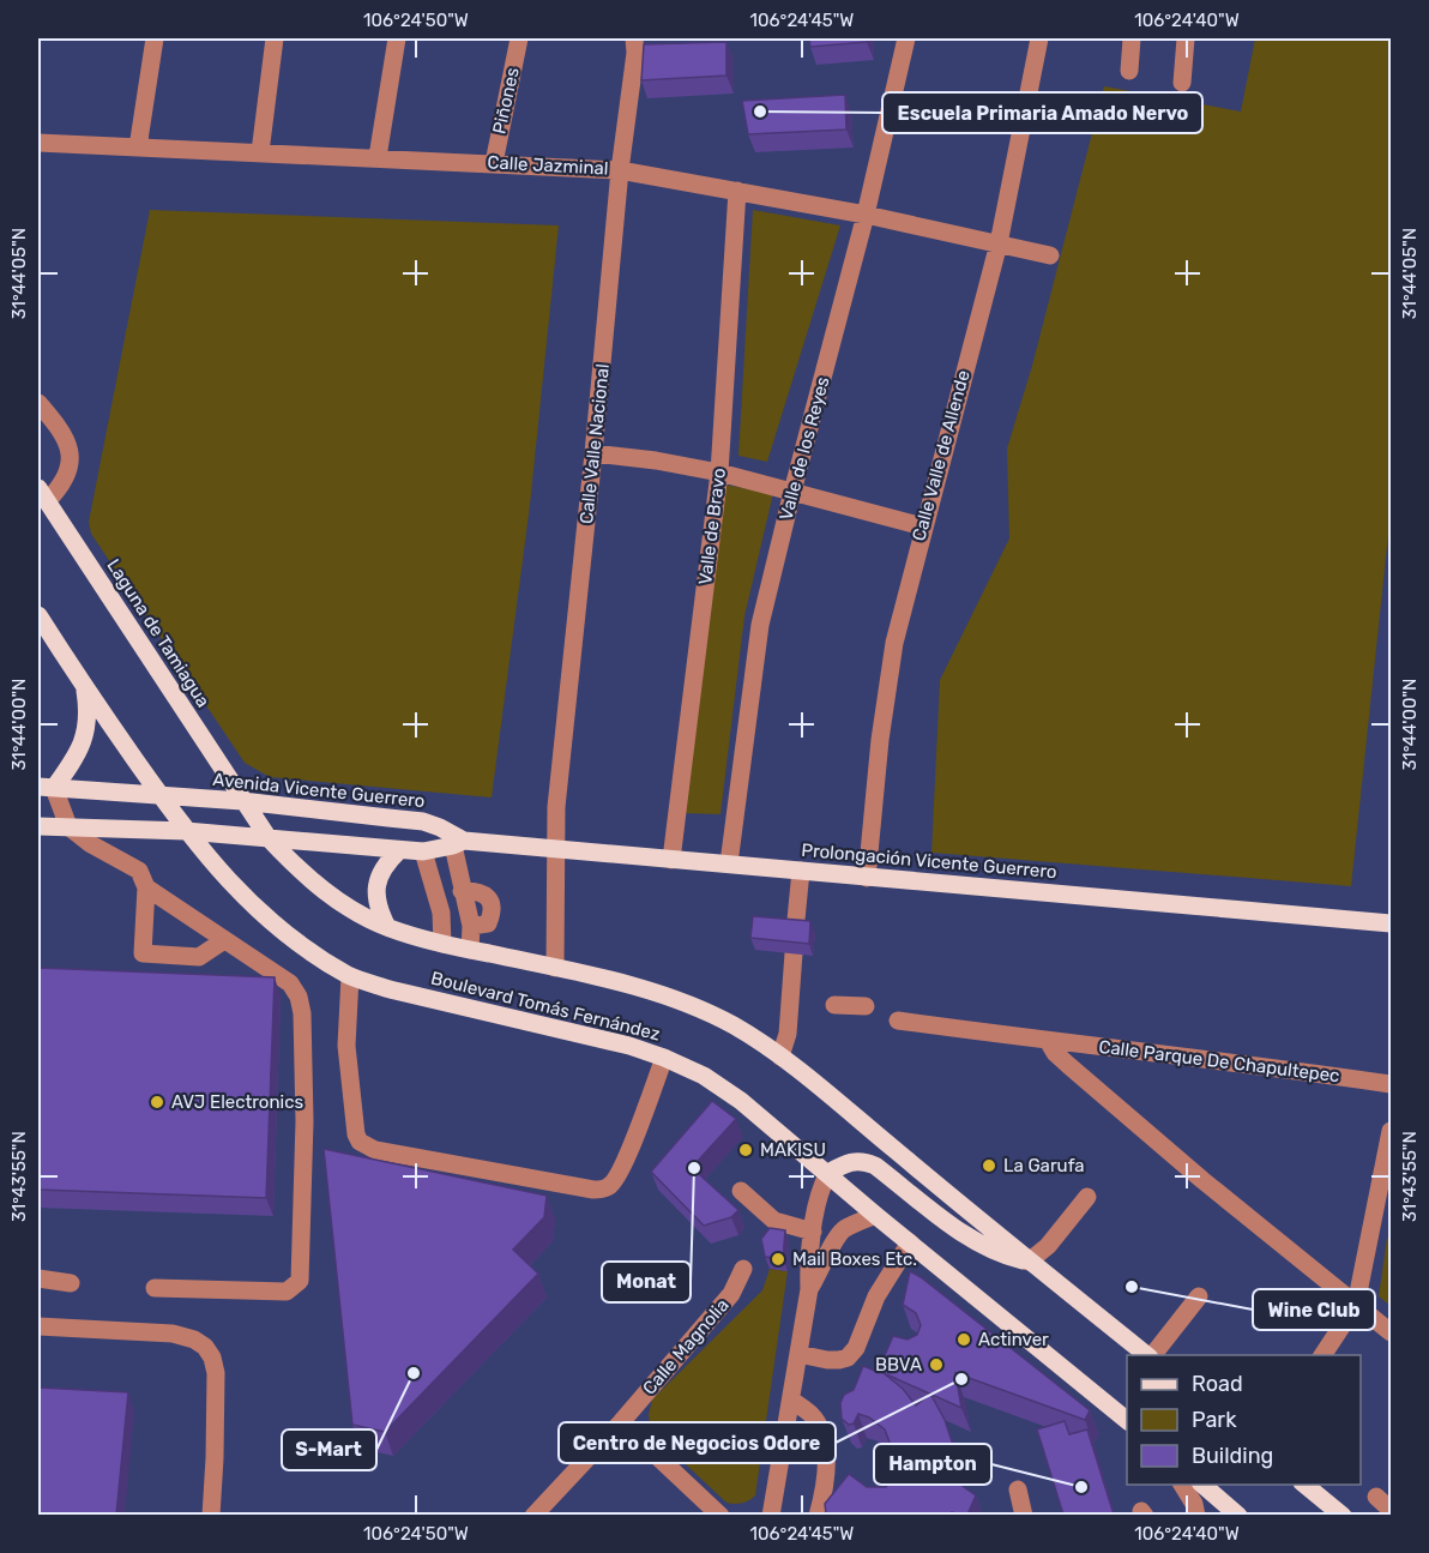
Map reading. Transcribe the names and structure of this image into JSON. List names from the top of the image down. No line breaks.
{"streets":{"main road":["Laguna de Tamiagua","Avenida Vicente Guerrero","Prolongación Vicente Guerrero","Boulevard Tomás Fernández"],"street":["Piñones","Calle Jazminal","Calle Valle Nacional","Valle de los Reyes","Calle Valle de Allende","Valle de Bravo","Calle Parque De Chapultepec","Calle Magnolia"]},"crossings":[["Piñones","Calle Jazminal"],["Calle Jazminal","Calle Valle Nacional"],["Calle Jazminal","Valle de los Reyes"],["Calle Jazminal","Calle Valle de Allende"],["Calle Jazminal","Valle de Bravo"],["Calle Valle Nacional","Prolongación Vicente Guerrero"],["Calle Valle Nacional","Boulevard Tomás Fernández"],["Valle de los Reyes","Prolongación Vicente Guerrero"],["Calle Valle de Allende","Prolongación Vicente Guerrero"],["Valle de Bravo","Prolongación Vicente Guerrero"],["Laguna de Tamiagua","Avenida Vicente Guerrero"],["Laguna de Tamiagua","Boulevard Tomás Fernández"],["Avenida Vicente Guerrero","Prolongación Vicente Guerrero"],["Avenida Vicente Guerrero","Boulevard Tomás Fernández"]],"places":["Escuela Primaria Amado Nervo","AVJ Electronics","MAKISU","La Garufa","Monat","Mail Boxes Etc.","Wine Club","Actinver","BBVA","S-Mart","Centro de Negocios Odore","Hampton"],"legend":["Road","Park","Building"],"coordinates":["106°24'50\"W","106°24'45\"W","106°24'40\"W","31°44'05\"N","31°44'00\"N","31°43'55\"N"]}
